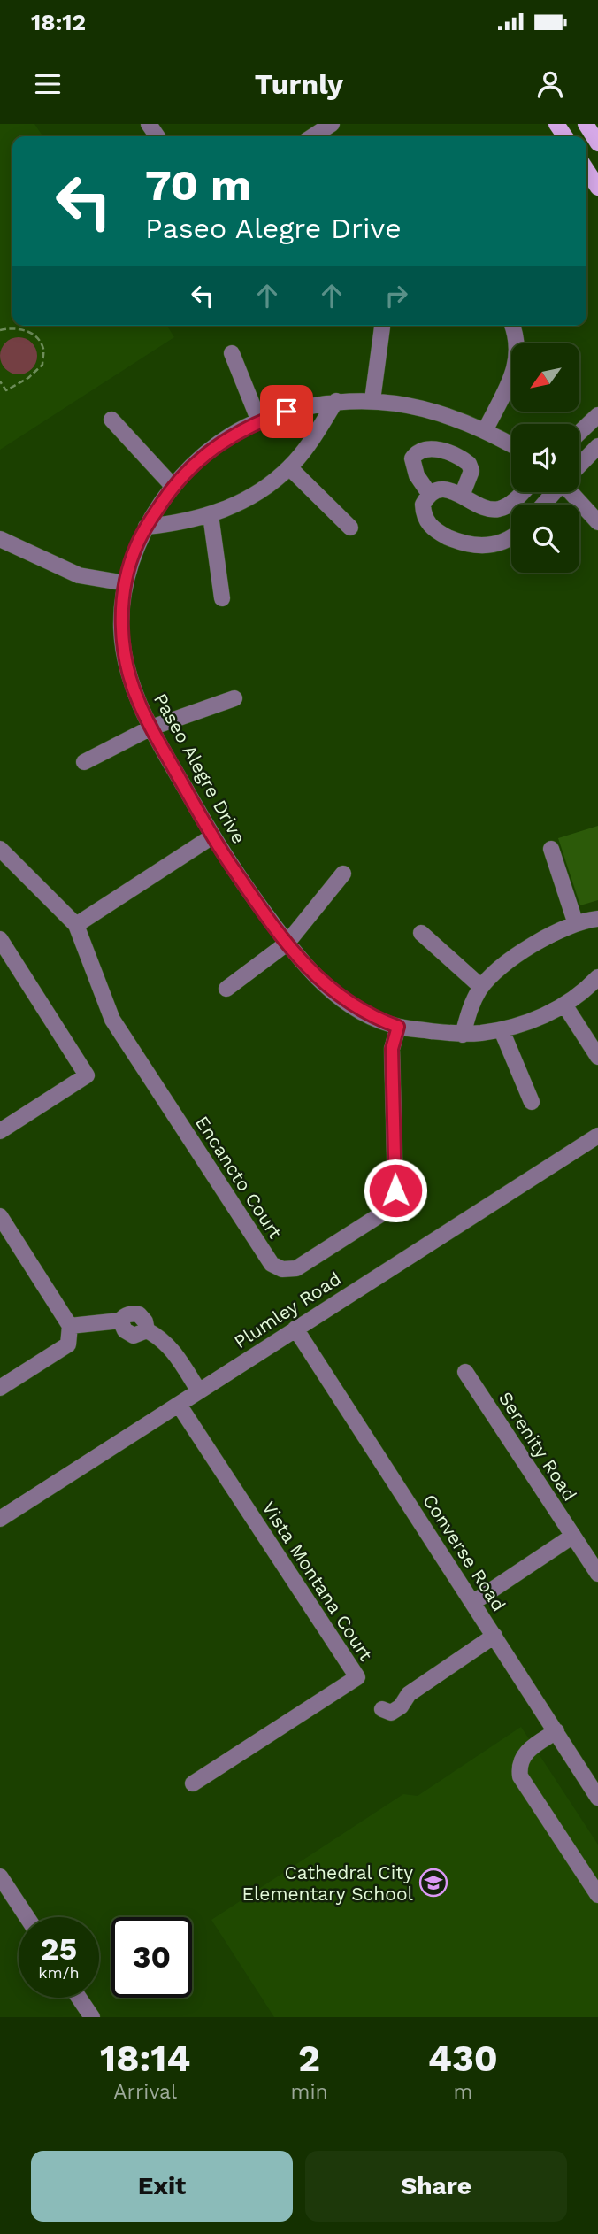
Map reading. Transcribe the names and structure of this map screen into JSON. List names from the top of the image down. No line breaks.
{"streets":{"street":["Paseo Alegre Drive","Encancto Court","Plumley Road","Serenity Road","Converse Road","Vista Montana Court"]},"crossings":[["Paseo Alegre Drive","Encancto Court"],["Plumley Road","Converse Road"],["Plumley Road","Vista Montana Court"]],"places":{"school or university":["Cathedral City Elementary School"]},"north":"bottom left","page":{"status":"18:12","header":"Turnly","turn":["70 m","Paseo Alegre Drive"],"speed":"25 km/h","limit":"30","eta":["18:14","Arrival","2","min","430","m"],"buttons":["Exit","Share"]}}
